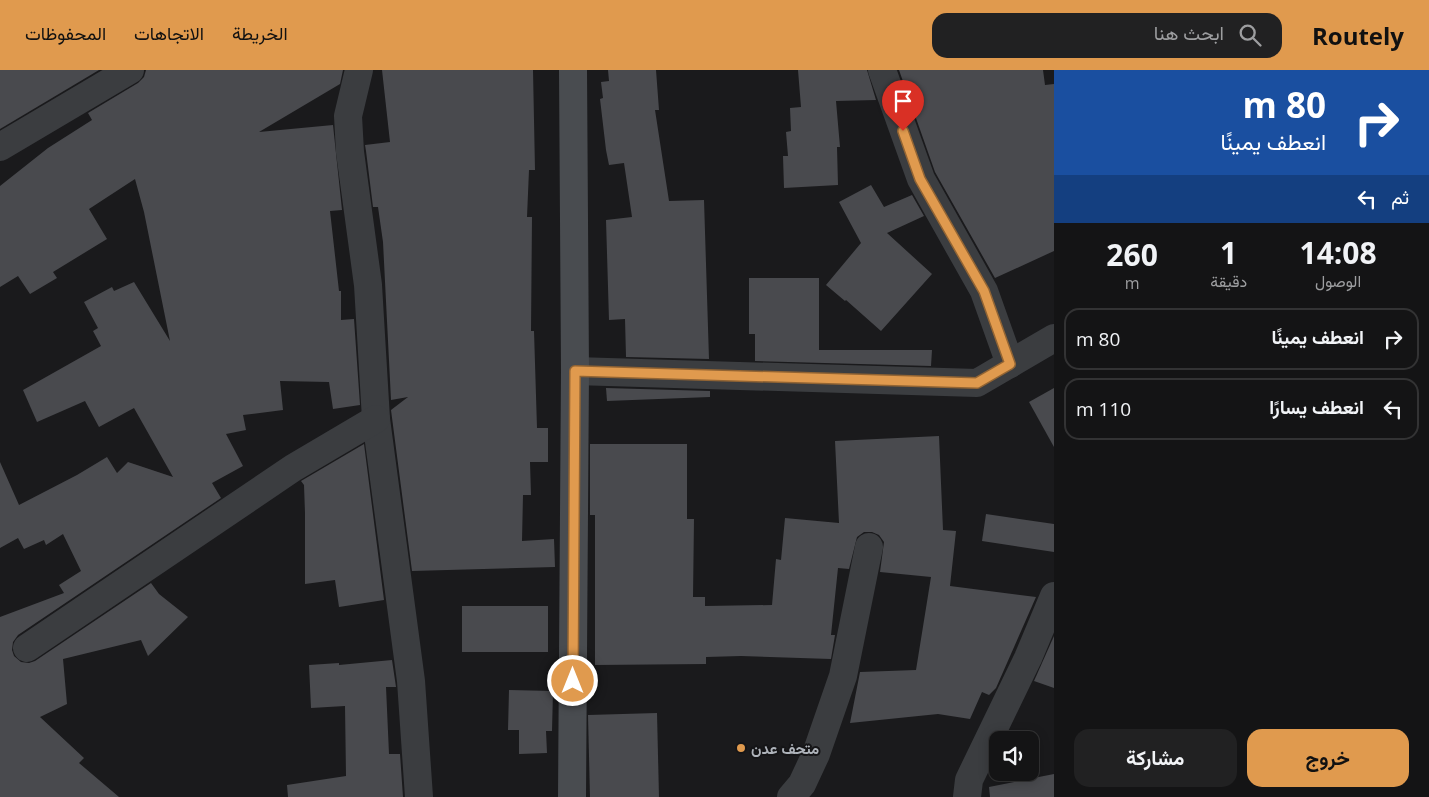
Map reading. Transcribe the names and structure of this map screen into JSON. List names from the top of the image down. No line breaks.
{"places":["متحف عدن"],"page":{"header":"Routely","search":"ابحث هنا","nav":["الخريطة","الاتجاهات","المحفوظات"],"turn":["80 m","انعطف يمينًا"],"then":"ثم","eta":["14:08","الوصول","1","دقيقة","260","m"],"list":[{"name":"انعطف يمينًا","value":"80 m"},{"name":"انعطف يسارًا","value":"110 m"}],"buttons":["خروج","مشاركة"]}}
